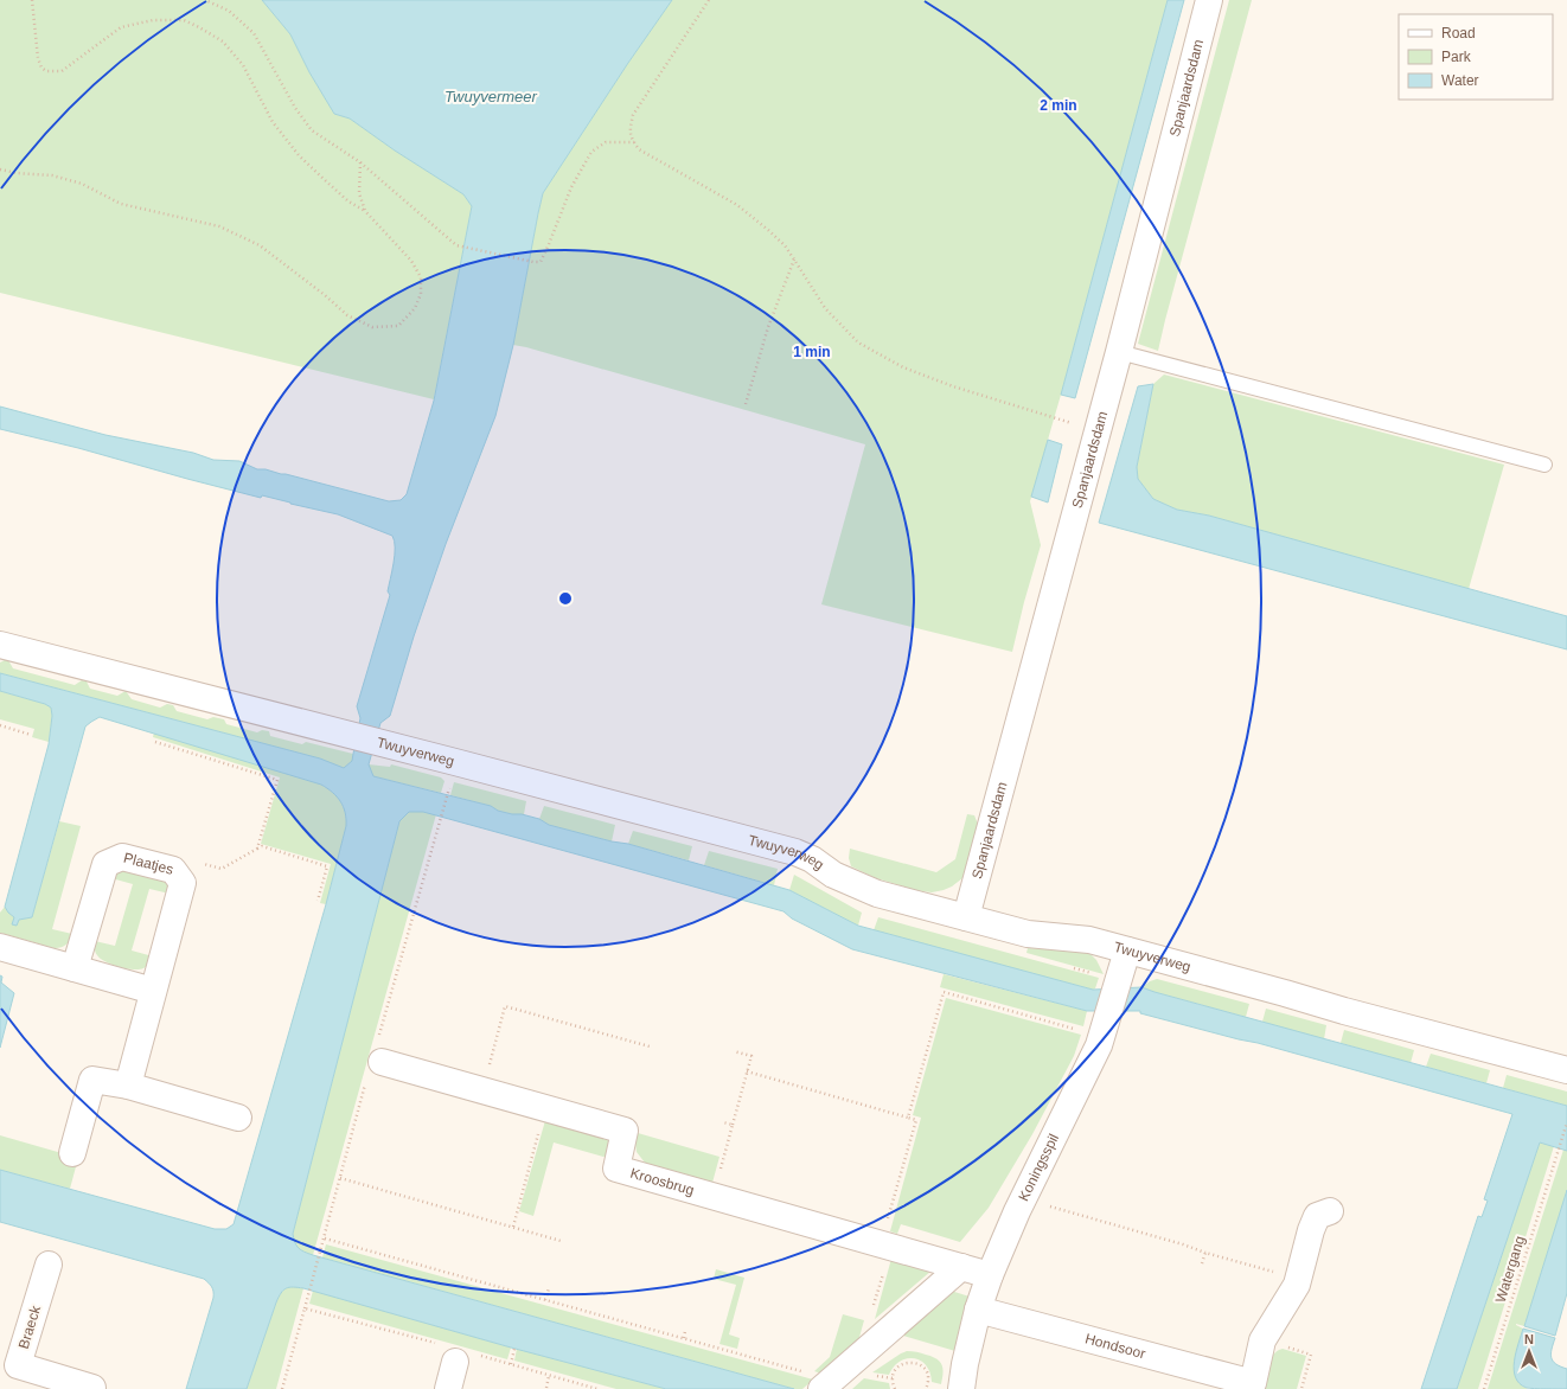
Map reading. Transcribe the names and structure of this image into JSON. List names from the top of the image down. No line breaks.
{"streets":{"street":["Spanjaardsdam","Twuyverweg","Plaatjes","Koningsspil","Kroosbrug","Braeck","Hondsoor"],"path":["Watergang"]},"crossings":[["Spanjaardsdam","Twuyverweg"],["Twuyverweg","Koningsspil"],["Koningsspil","Kroosbrug"],["Koningsspil","Hondsoor"]],"water":["Twuyvermeer"],"legend":["Road","Park","Water"],"north":"top","rings":["2 min","1 min"]}
